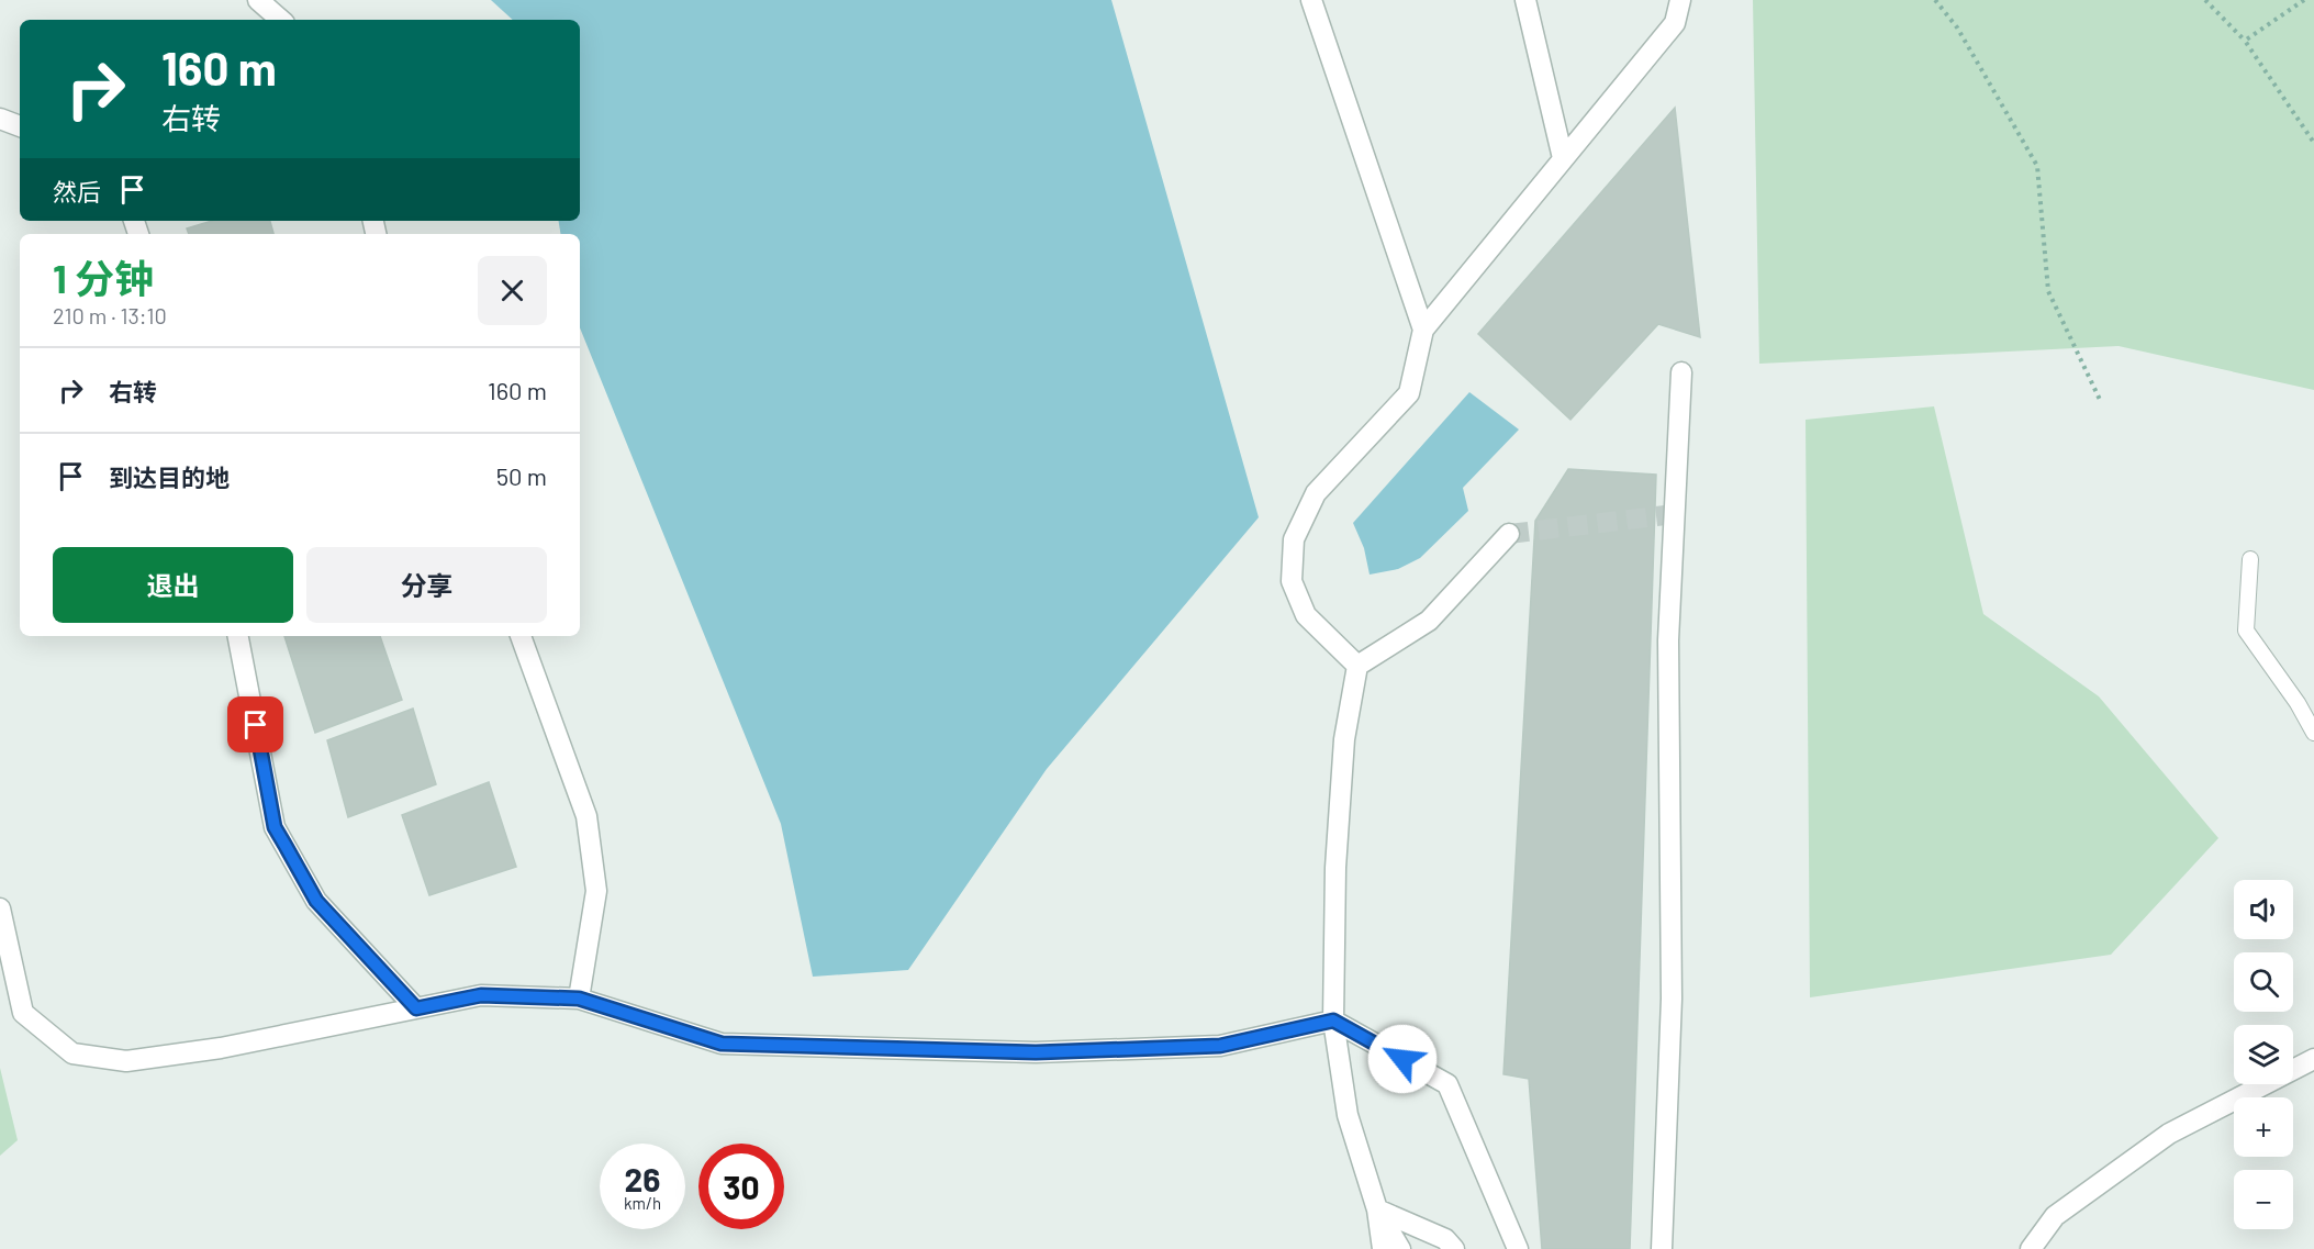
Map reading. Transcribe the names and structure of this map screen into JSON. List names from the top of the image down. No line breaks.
{"page":{"turn":["160 m","右转"],"then":"然后","heading":["1 分钟","210 m · 13:10"],"list":[{"name":"右转","value":"160 m"},{"name":"到达目的地","value":"50 m"}],"buttons":["退出","分享"],"map_buttons":["+","−"],"speed":"26 km/h","limit":"30"}}
